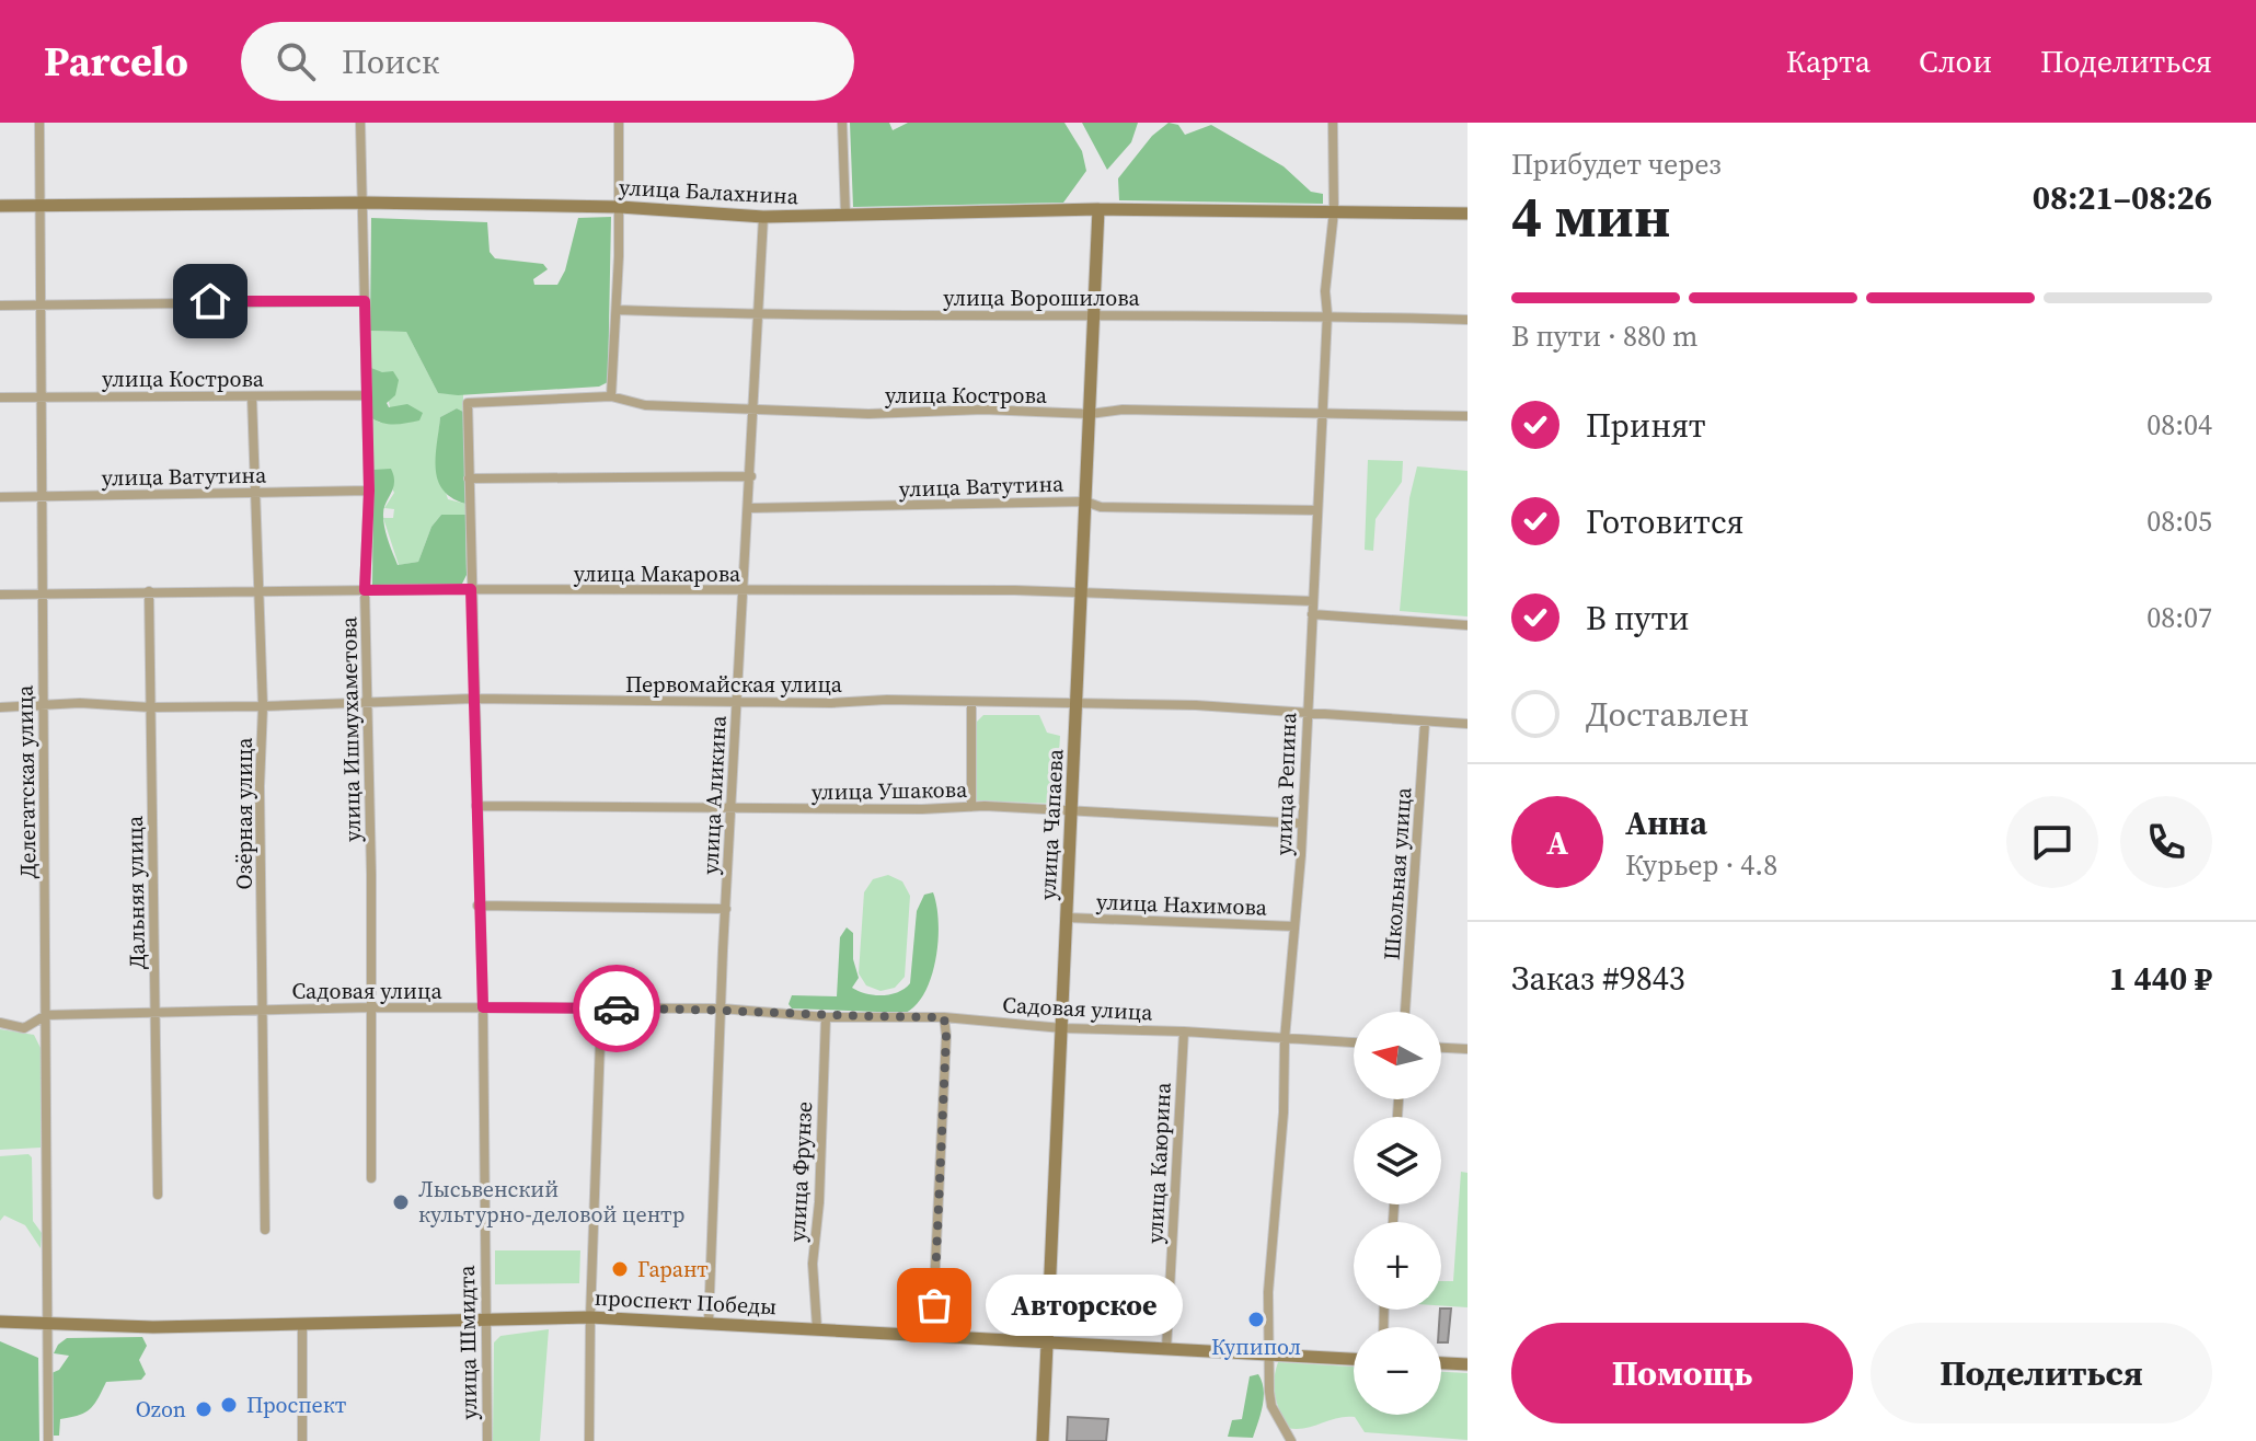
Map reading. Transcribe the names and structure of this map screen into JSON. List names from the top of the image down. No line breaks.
{"streets":{"street":["улица Балахнина","улица Ворошилова","улица Кострова","улица Ватутина","улица Макарова","Первомайская улица","улица Ишмухаметова","Делегатская улица","улица Репина","улица Ушакова","улица Аликина","Озёрная улица","улица Чапаева","Школьная улица","Дальняя улица","улица Нахимова","Садовая улица","улица Каюрина","улица Фрунзе","проспект Победы","улица Шмидта"]},"crossings":[["улица Балахнина","улица Ишмухаметова"],["улица Балахнина","Делегатская улица"],["улица Балахнина","улица Репина"],["улица Балахнина","улица Аликина"],["улица Балахнина","улица Чапаева"],["улица Ворошилова","улица Репина"],["улица Ворошилова","улица Аликина"],["улица Ворошилова","улица Чапаева"],["улица Кострова","улица Ишмухаметова"],["улица Кострова","Делегатская улица"],["улица Кострова","улица Репина"],["улица Кострова","улица Аликина"],["улица Кострова","Озёрная улица"],["улица Кострова","улица Чапаева"],["улица Кострова","улица Шмидта"],["улица Ватутина","улица Ишмухаметова"],["улица Ватутина","Делегатская улица"],["улица Ватутина","улица Репина"],["улица Ватутина","улица Аликина"],["улица Ватутина","Озёрная улица"],["улица Ватутина","улица Чапаева"],["улица Макарова","улица Ишмухаметова"],["улица Макарова","Делегатская улица"],["улица Макарова","улица Репина"],["улица Макарова","улица Аликина"],["улица Макарова","Озёрная улица"],["улица Макарова","улица Чапаева"],["улица Макарова","Дальняя улица"],["улица Макарова","улица Шмидта"],["Первомайская улица","улица Ишмухаметова"],["Первомайская улица","Делегатская улица"],["Первомайская улица","улица Репина"],["Первомайская улица","улица Аликина"],["Первомайская улица","Озёрная улица"],["Первомайская улица","улица Чапаева"],["Первомайская улица","Школьная улица"],["Первомайская улица","Дальняя улица"],["Первомайская улица","улица Шмидта"],["улица Ишмухаметова","Садовая улица"],["Делегатская улица","Садовая улица"],["Делегатская улица","проспект Победы"],["улица Репина","улица Ушакова"],["улица Репина","улица Нахимова"],["улица Репина","Садовая улица"],["улица Репина","проспект Победы"],["улица Ушакова","улица Аликина"],["улица Ушакова","улица Чапаева"],["улица Ушакова","улица Шмидта"],["улица Аликина","Садовая улица"],["улица Аликина","проспект Победы"],["Озёрная улица","Садовая улица"],["улица Чапаева","улица Нахимова"],["улица Чапаева","Садовая улица"],["улица Чапаева","проспект Победы"],["Дальняя улица","Садовая улица"],["Садовая улица","улица Каюрина"],["Садовая улица","улица Фрунзе"],["Садовая улица","улица Шмидта"],["улица Каюрина","проспект Победы"],["улица Фрунзе","проспект Победы"],["проспект Победы","улица Шмидта"]],"places":["Лысьвенский культурно-деловой центр","Гарант","Авторское","Купипол","Проспект","Ozon"],"north":"left","page":{"header":"Parcelo","search":"Поиск","nav":["Карта","Слои","Поделиться"],"heading":["4 мин","Прибудет через","08:21–08:26"],"panel":["Анна","Курьер · 4.8","Заказ #9843","1 440 ₽"],"bar":"В пути · 880 m","list":[["Принят","08:04"],["Готовится","08:05"],["В пути","08:07"],"Доставлен"],"round":"А","map_buttons":["+","−"],"bubble":"Авторское","buttons":["Помощь","Поделиться"]}}
